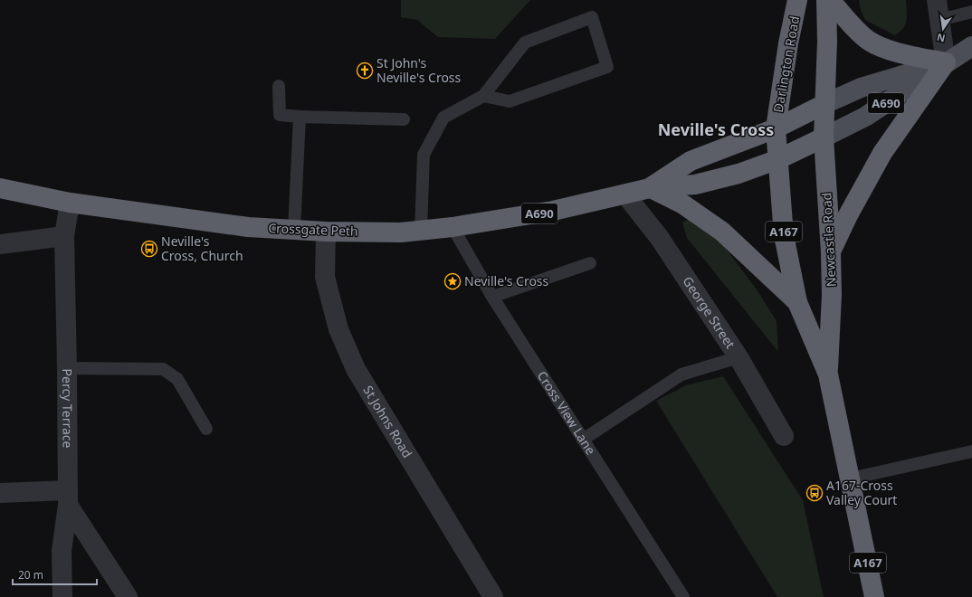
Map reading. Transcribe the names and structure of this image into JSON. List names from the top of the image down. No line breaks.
{"streets":{"highway":["Darlington Road","A690","Crossgate Peth","A167","Newcastle Road"],"street":["George Street","Percy Terrace","St Johns Road"],"lane":["Cross View Lane"]},"crossings":[["Darlington Road","A690"],["Darlington Road","Newcastle Road"],["A690","Crossgate Peth"],["A690","A167"],["A690","Newcastle Road"],["A690","George Street"],["Crossgate Peth","George Street"],["Crossgate Peth","Percy Terrace"],["Crossgate Peth","Cross View Lane"],["Crossgate Peth","St Johns Road"],["A167","Newcastle Road"]],"districts":["Neville's Cross"],"places":{"church":["St John's Neville's Cross"],"bus stop":["Neville's Cross, Church","A167-Cross Valley Court"],"place":["Neville's Cross"]},"scale_bar":"20 m","north":"bottom"}
